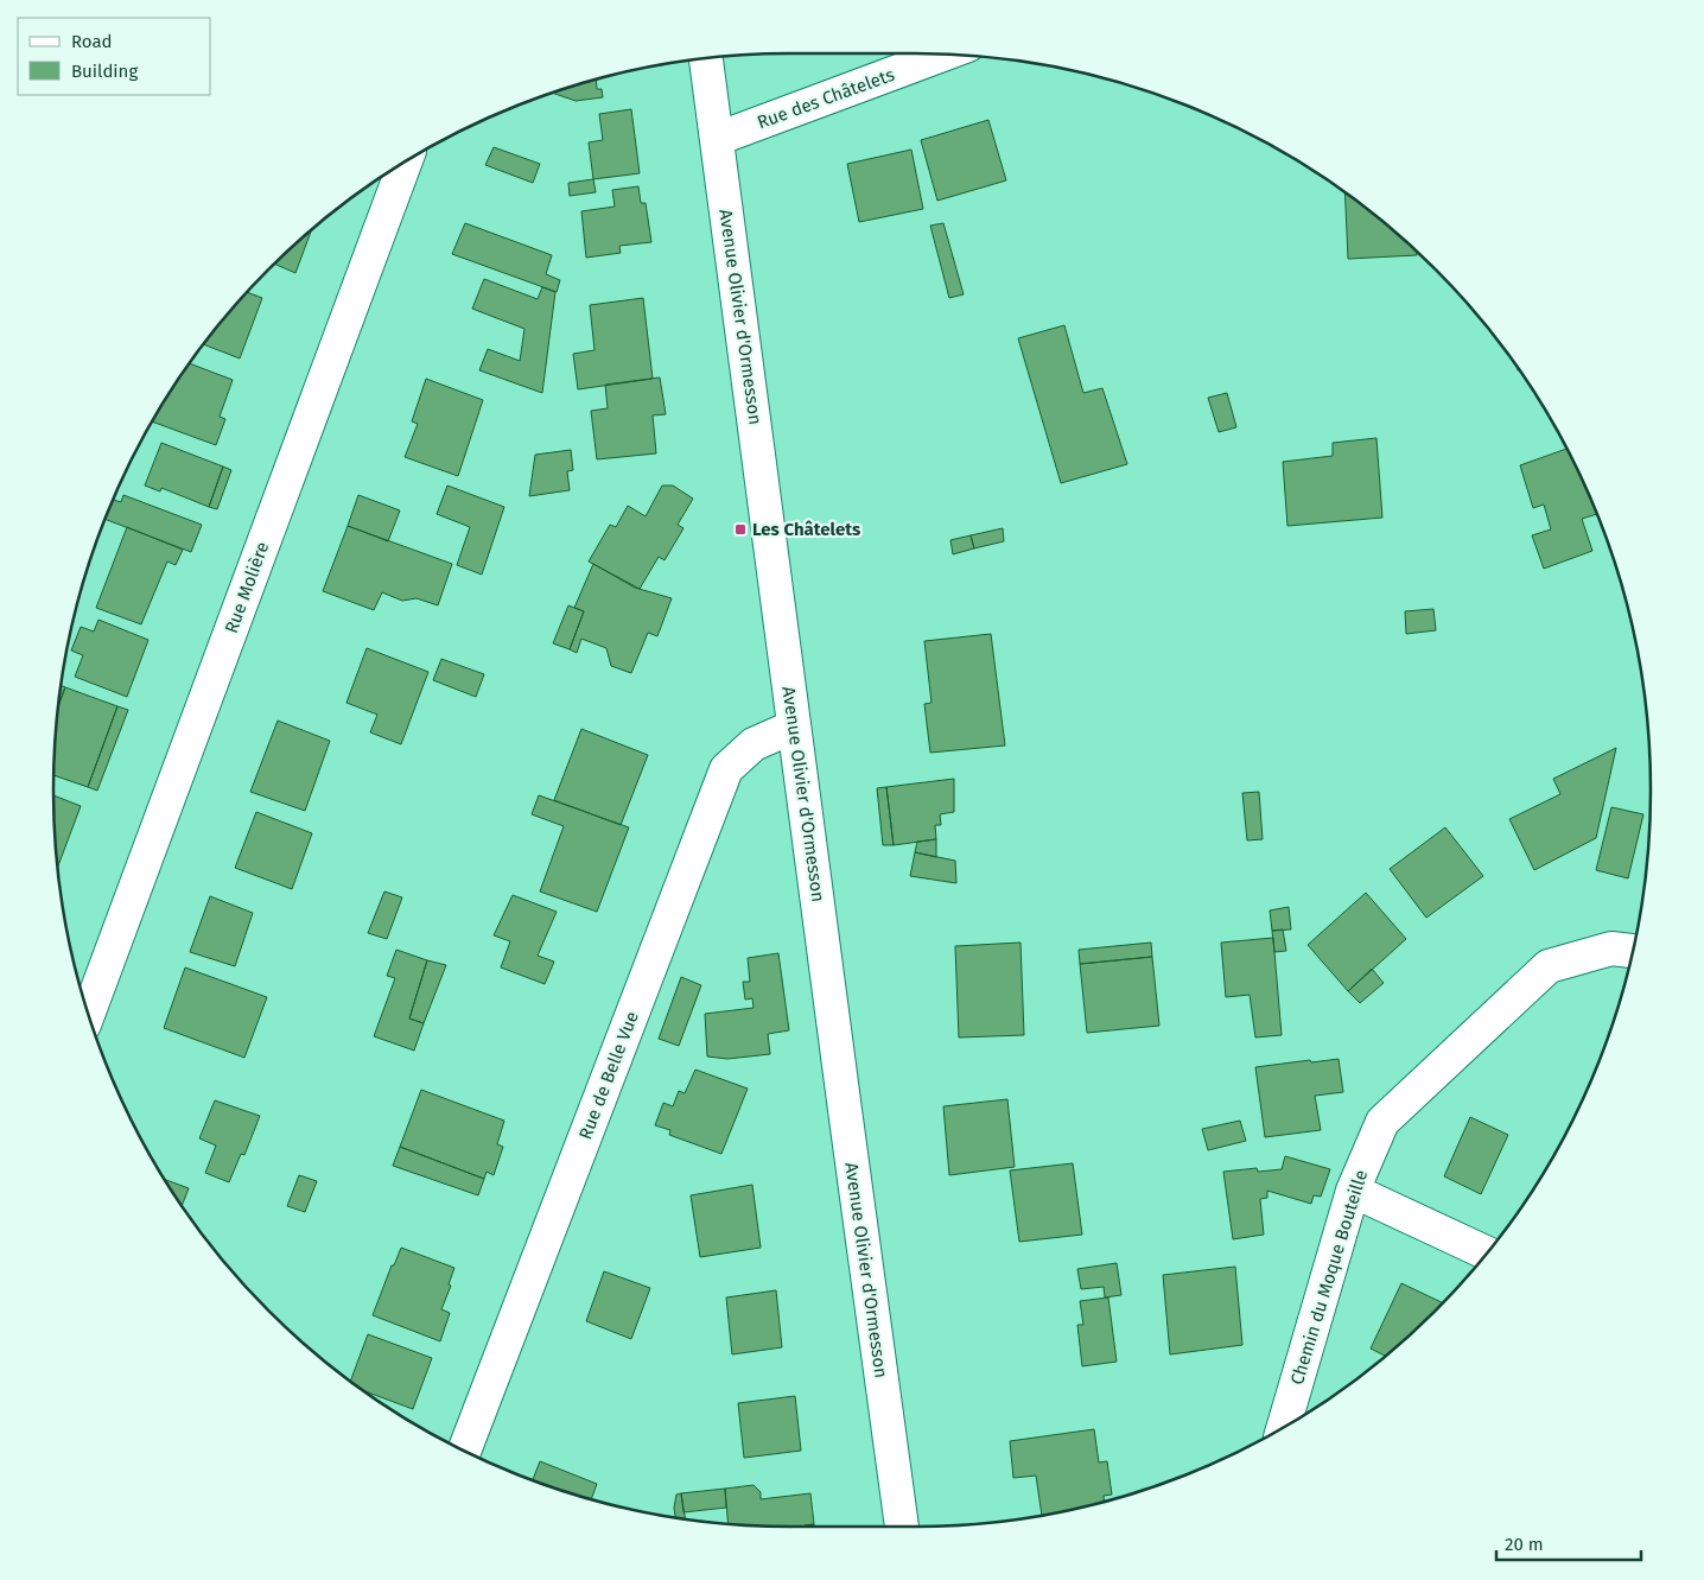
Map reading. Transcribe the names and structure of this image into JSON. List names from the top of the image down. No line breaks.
{"streets":{"street":["Rue des Châtelets","Avenue Olivier d'Ormesson","Rue Molière","Rue de Belle Vue","Chemin du Moque Bouteille"]},"crossings":[["Rue des Châtelets","Avenue Olivier d'Ormesson"],["Avenue Olivier d'Ormesson","Rue de Belle Vue"]],"places":{"transit":["Les Châtelets"]},"legend":["Road","Building"],"scale_bar":"20 m"}
